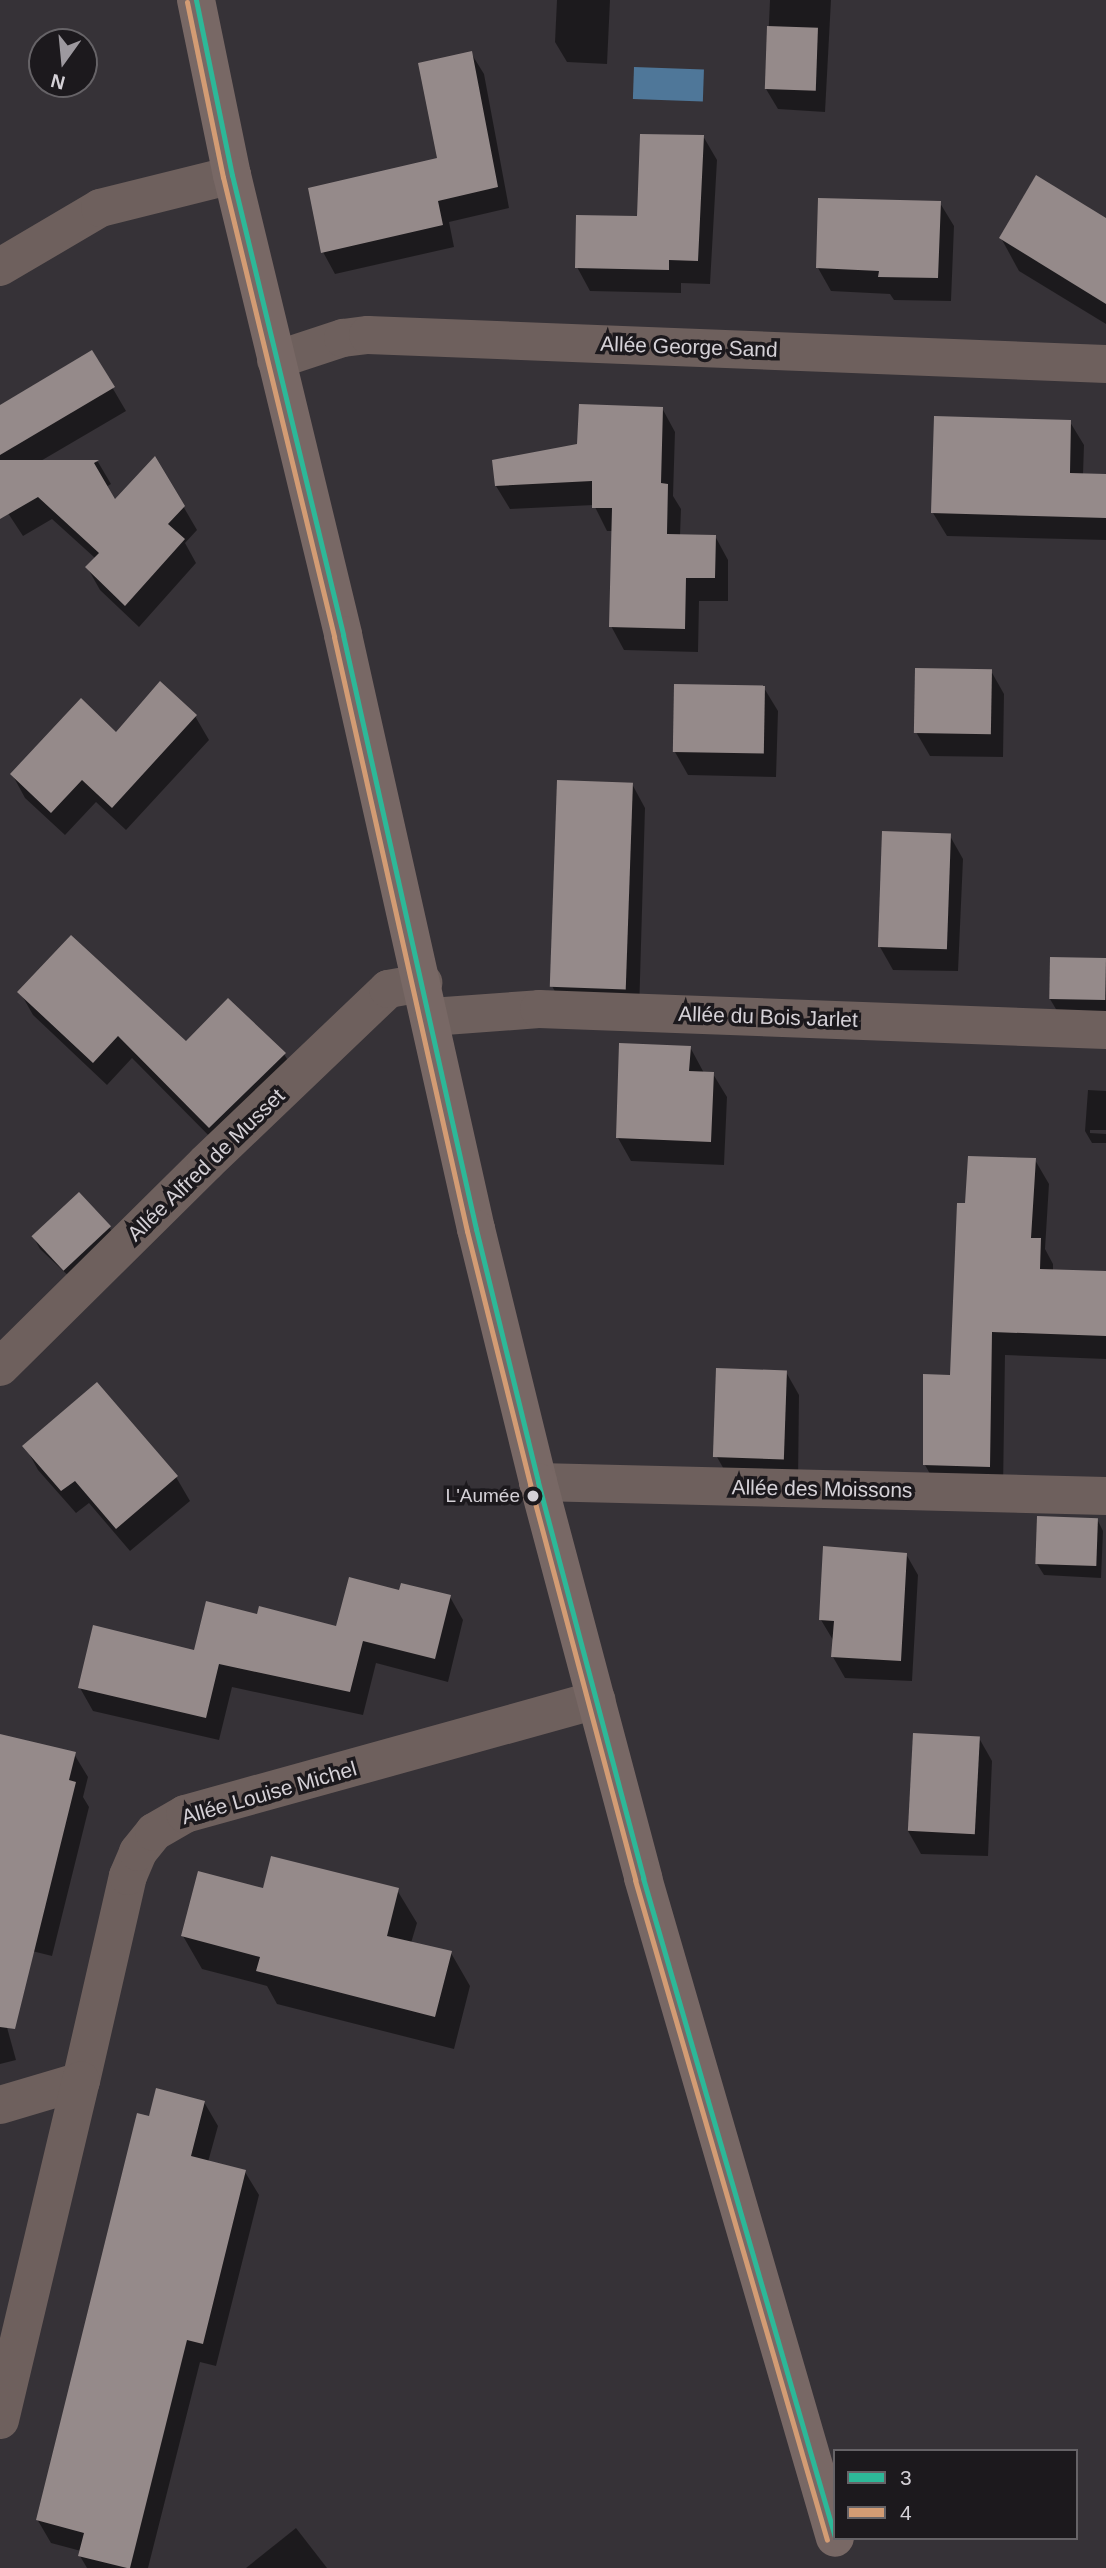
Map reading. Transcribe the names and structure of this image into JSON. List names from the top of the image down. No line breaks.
{"streets":{"street":["Allée George Sand","Allée du Bois Jarlet","Allée Alfred de Musset","Allée des Moissons","Allée Louise Michel"]},"crossings":[["Allée du Bois Jarlet","Allée Alfred de Musset"]],"places":["L'Aumée"],"lines":["transit line 3","transit line 4"],"legend":["3","4"],"north":"bottom"}
